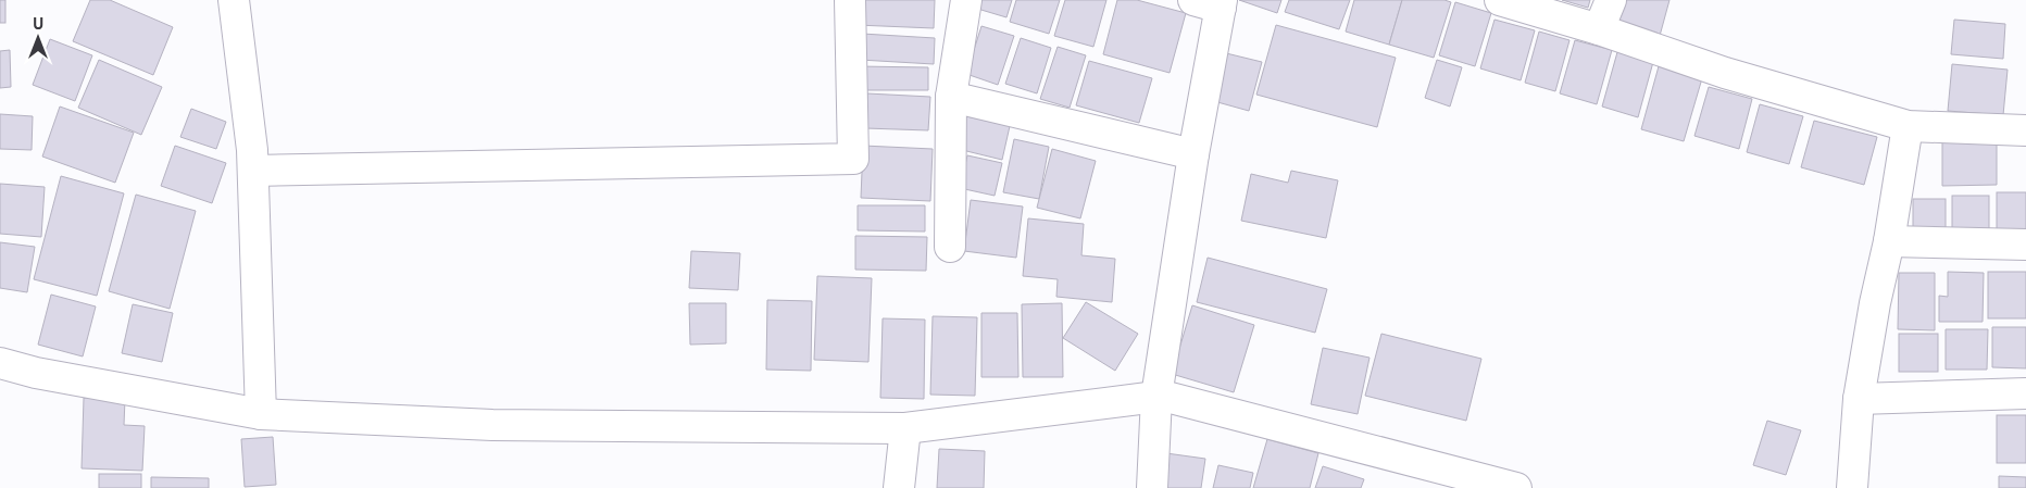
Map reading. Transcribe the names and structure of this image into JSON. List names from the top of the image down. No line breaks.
{"north":"top"}
